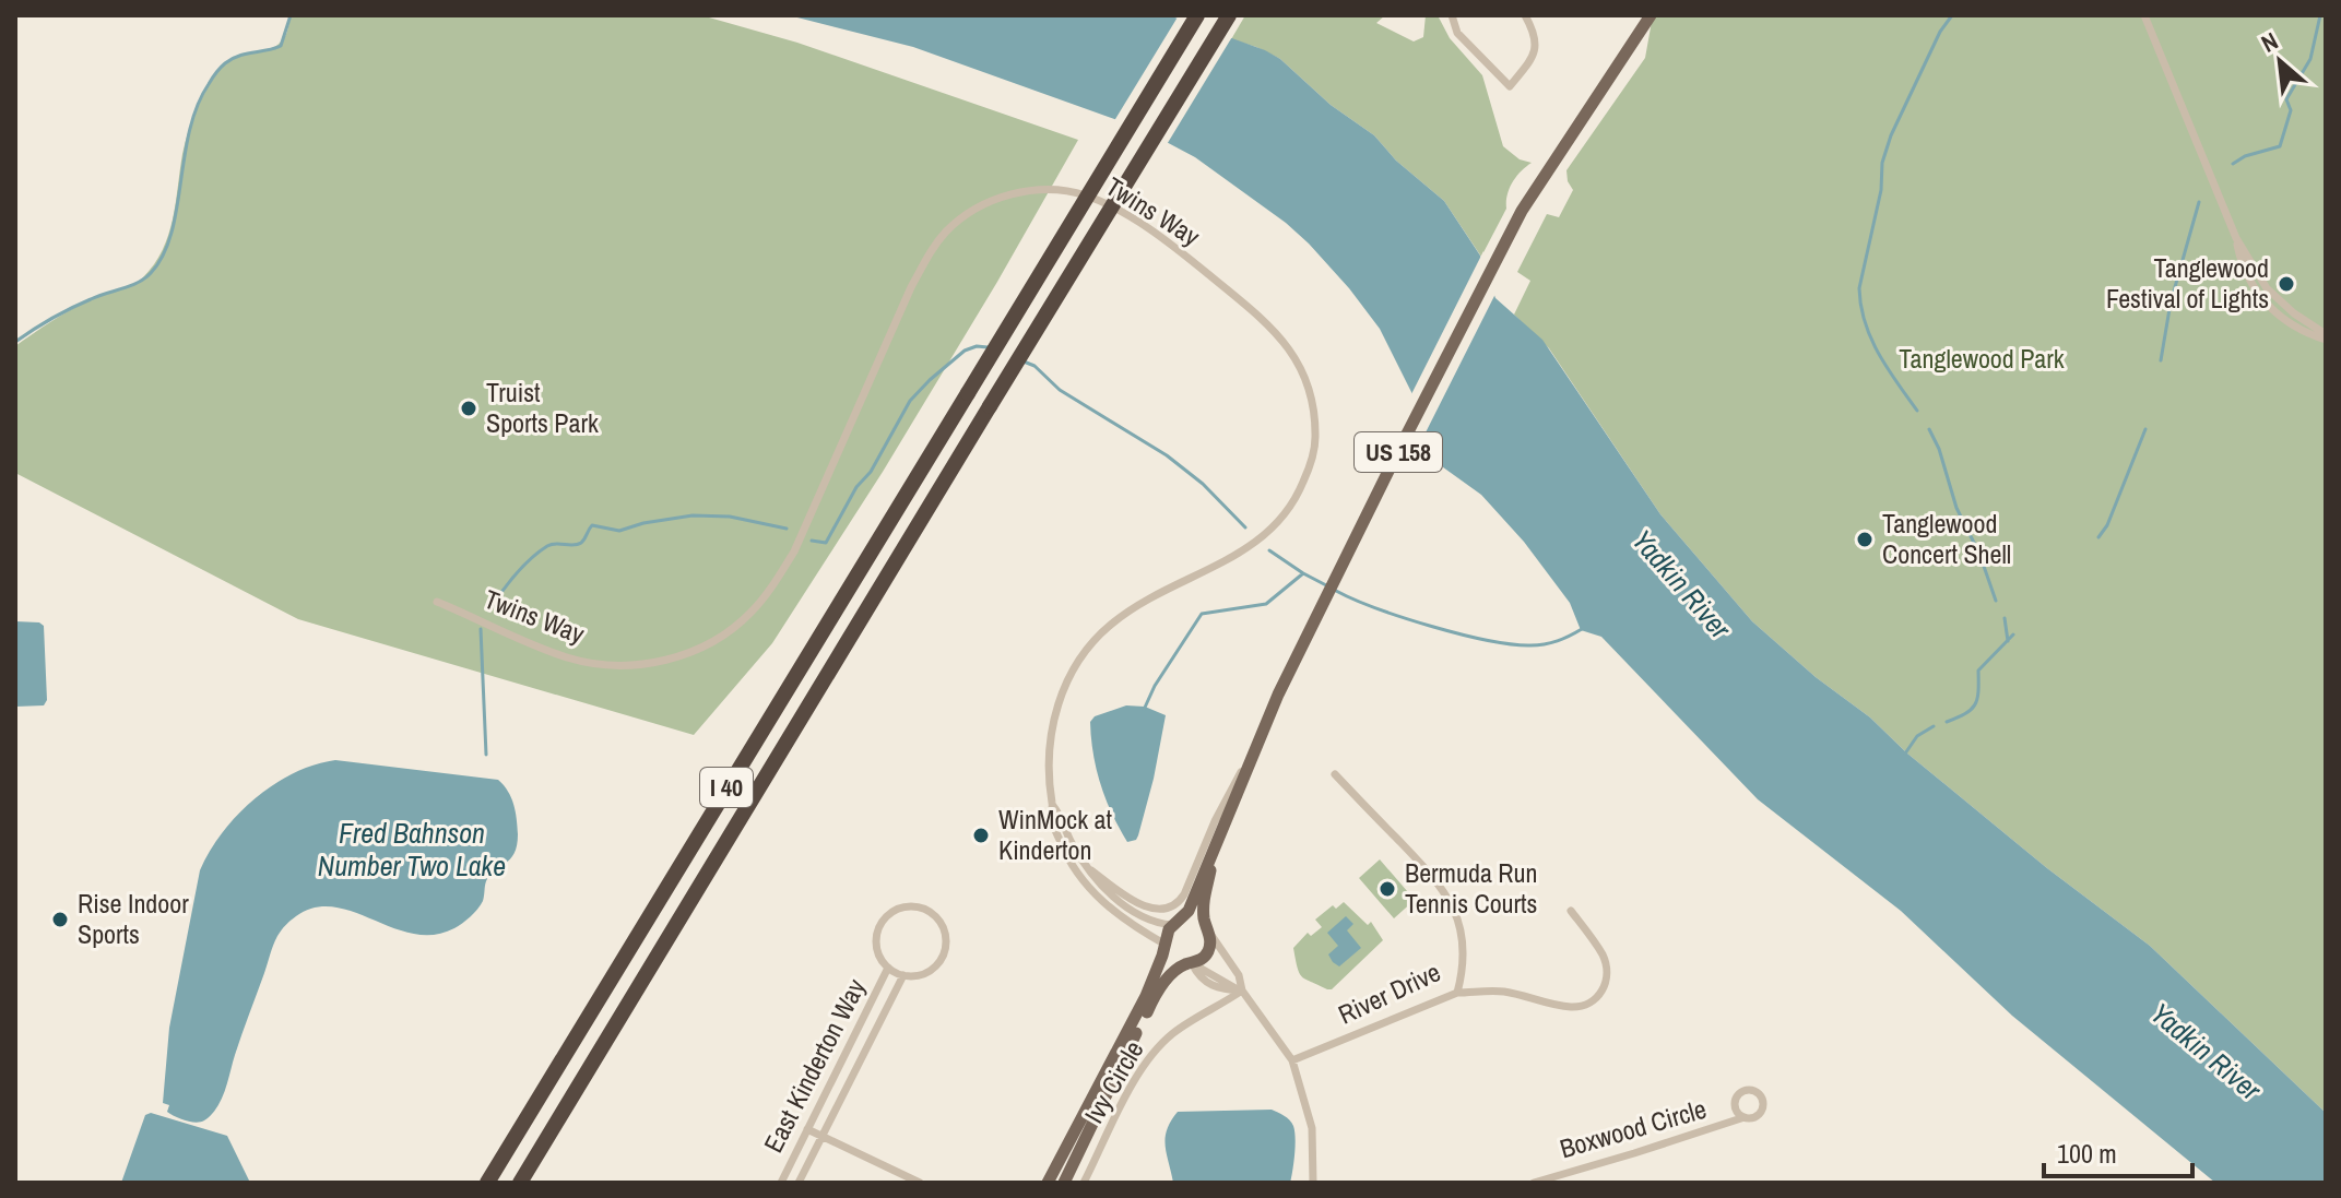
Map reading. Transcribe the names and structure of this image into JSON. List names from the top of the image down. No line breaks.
{"streets":{"highway":["I 40"],"main road":["US 158"],"street":["Twins Way","River Drive","East Kinderton Way","Ivy Circle","Boxwood Circle"]},"crossings":[["Twins Way","US 158"]],"water":["Yadkin River","Fred Bahnson Number Two Lake"],"parks":["Tanglewood Park"],"places":["Tanglewood Festival of Lights","Truist Sports Park","Tanglewood Concert Shell","WinMock at Kinderton","Bermuda Run Tennis Courts","Rise Indoor Sports"],"scale_bar":"100 m","north":"top left"}
